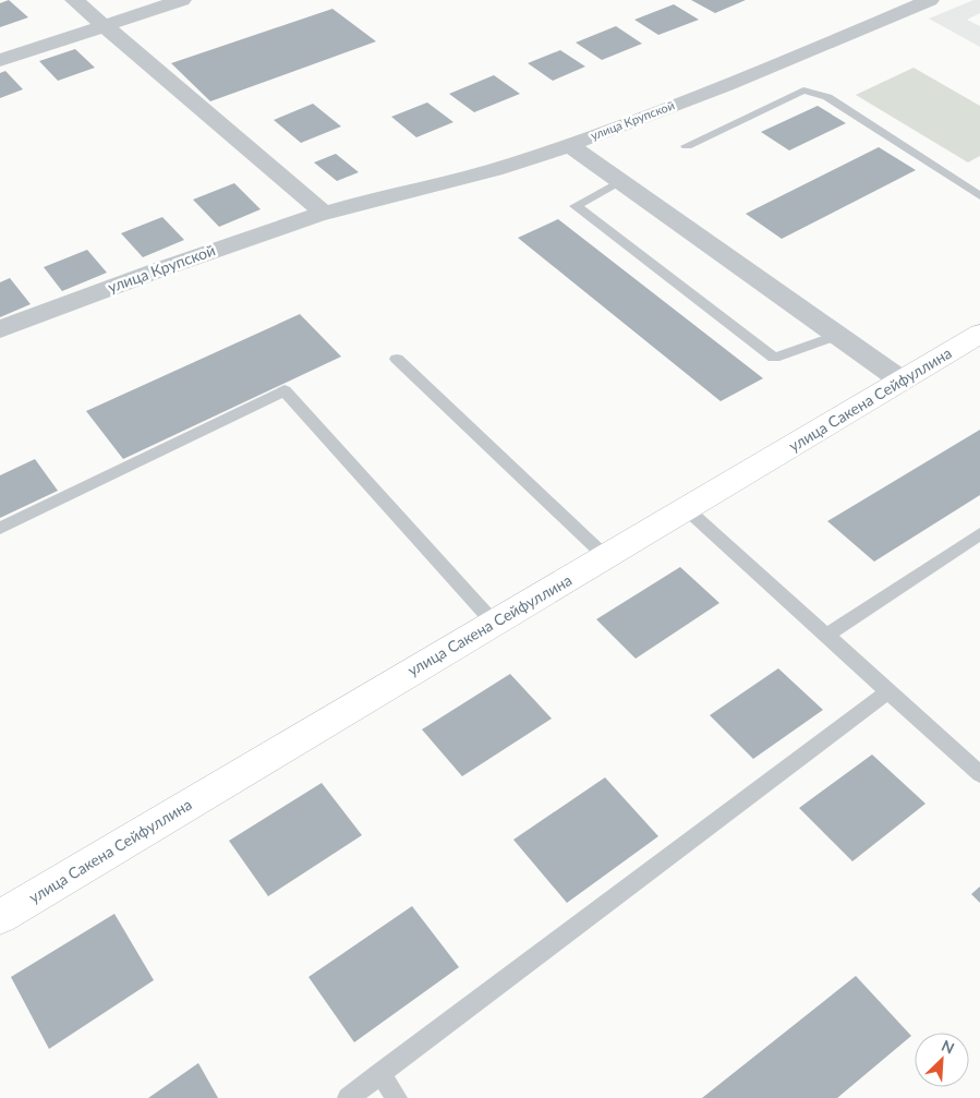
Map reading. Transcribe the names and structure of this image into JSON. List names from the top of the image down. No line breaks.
{"streets":{"street":["улица Крупской","улица Сакена Сейфуллина"]},"north":"top right"}
